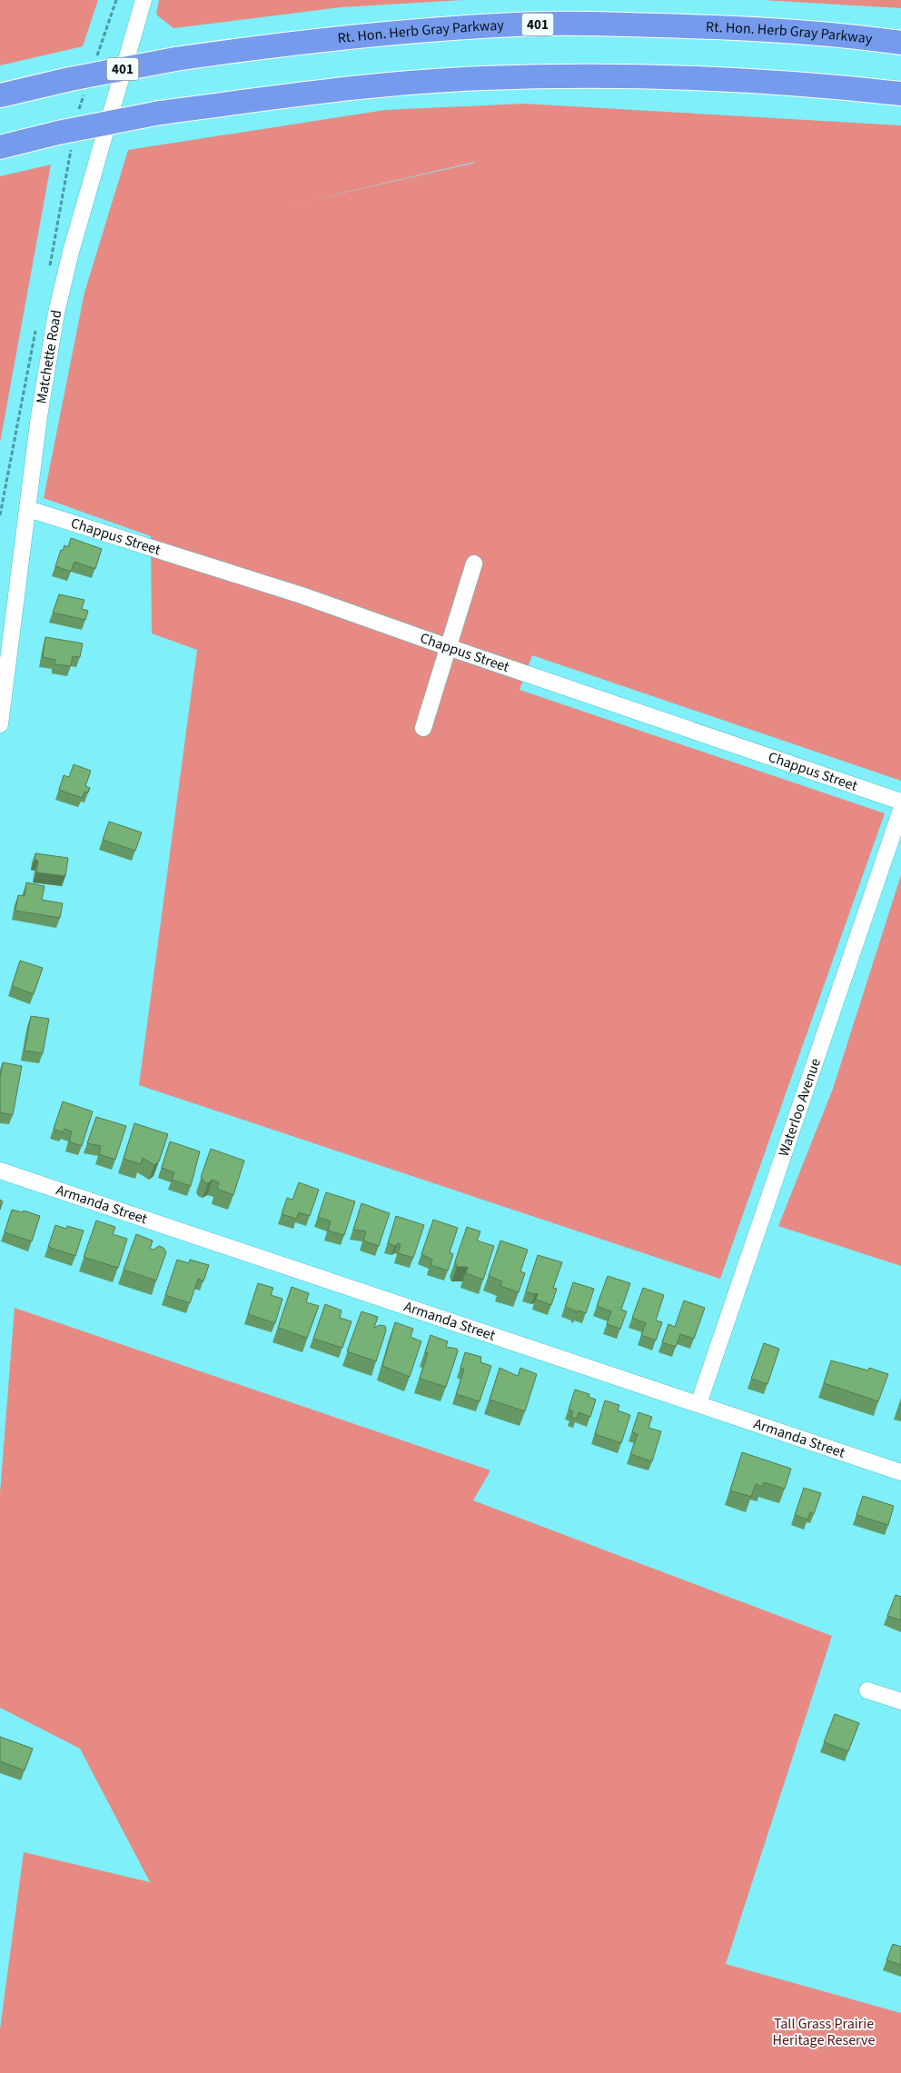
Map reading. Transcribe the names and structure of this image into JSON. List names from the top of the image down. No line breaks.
{"streets":{"highway":["401","Rt. Hon. Herb Gray Parkway"],"street":["Matchette Road","Chappus Street","Waterloo Avenue","Armanda Street"]},"crossings":[["Matchette Road","Chappus Street"],["Waterloo Avenue","Armanda Street"]],"parks":["Tall Grass Prairie Heritage Reserve"]}
